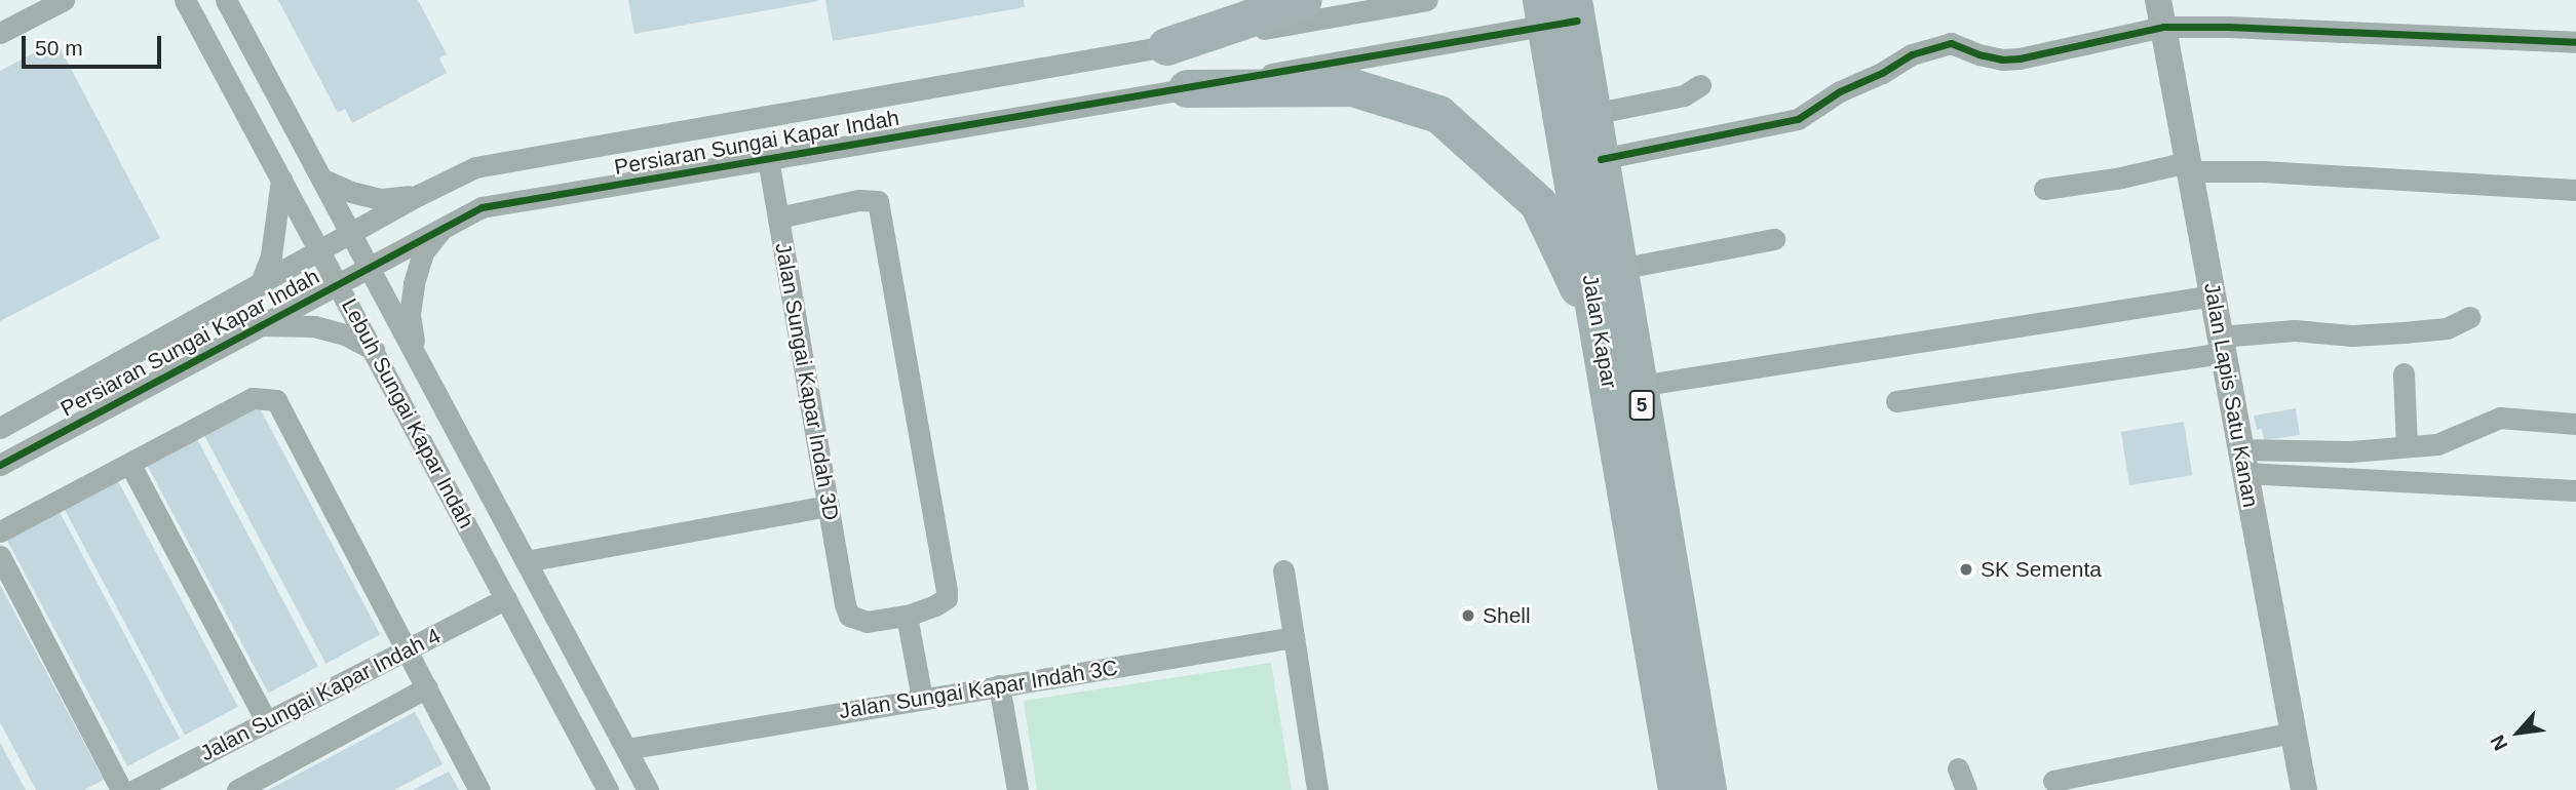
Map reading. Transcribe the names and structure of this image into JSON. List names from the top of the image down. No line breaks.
{"streets":{"highway":["Jalan Kapar","5"],"street":["Persiaran Sungai Kapar Indah","Jalan Sungai Kapar Indah 3D","Jalan Lapis Satu Kanan","Lebuh Sungai Kapar Indah","Jalan Sungai Kapar Indah 3C","Jalan Sungai Kapar Indah 4"]},"crossings":[["Persiaran Sungai Kapar Indah","Jalan Kapar"],["Persiaran Sungai Kapar Indah","Jalan Sungai Kapar Indah 3D"],["Persiaran Sungai Kapar Indah","Lebuh Sungai Kapar Indah"],["Lebuh Sungai Kapar Indah","Jalan Sungai Kapar Indah 3C"],["Lebuh Sungai Kapar Indah","Jalan Sungai Kapar Indah 4"]],"places":["SK Sementa","Shell"],"scale_bar":"50 m","north":"bottom left"}
